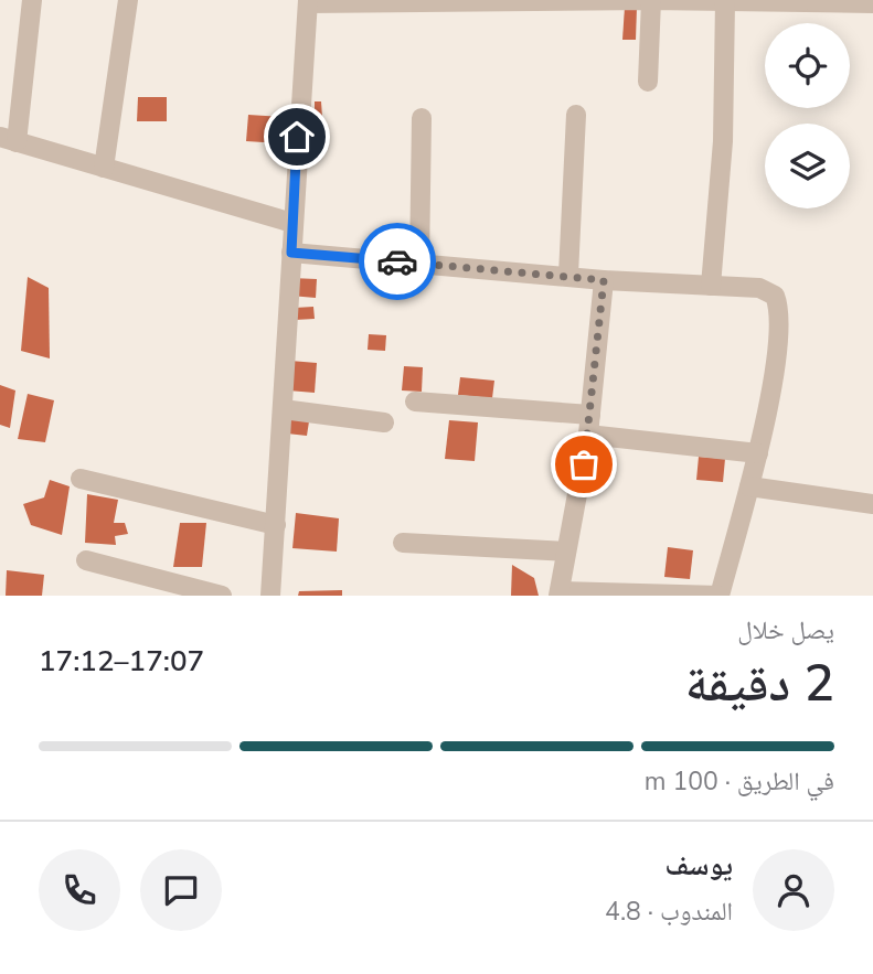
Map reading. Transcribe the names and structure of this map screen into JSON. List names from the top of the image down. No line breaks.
{"page":{"heading":["2 دقيقة","يصل خلال","17:07–17:12"],"panel":["يوسف","المندوب · 4.8"],"bar":"في الطريق · 100 m"}}
